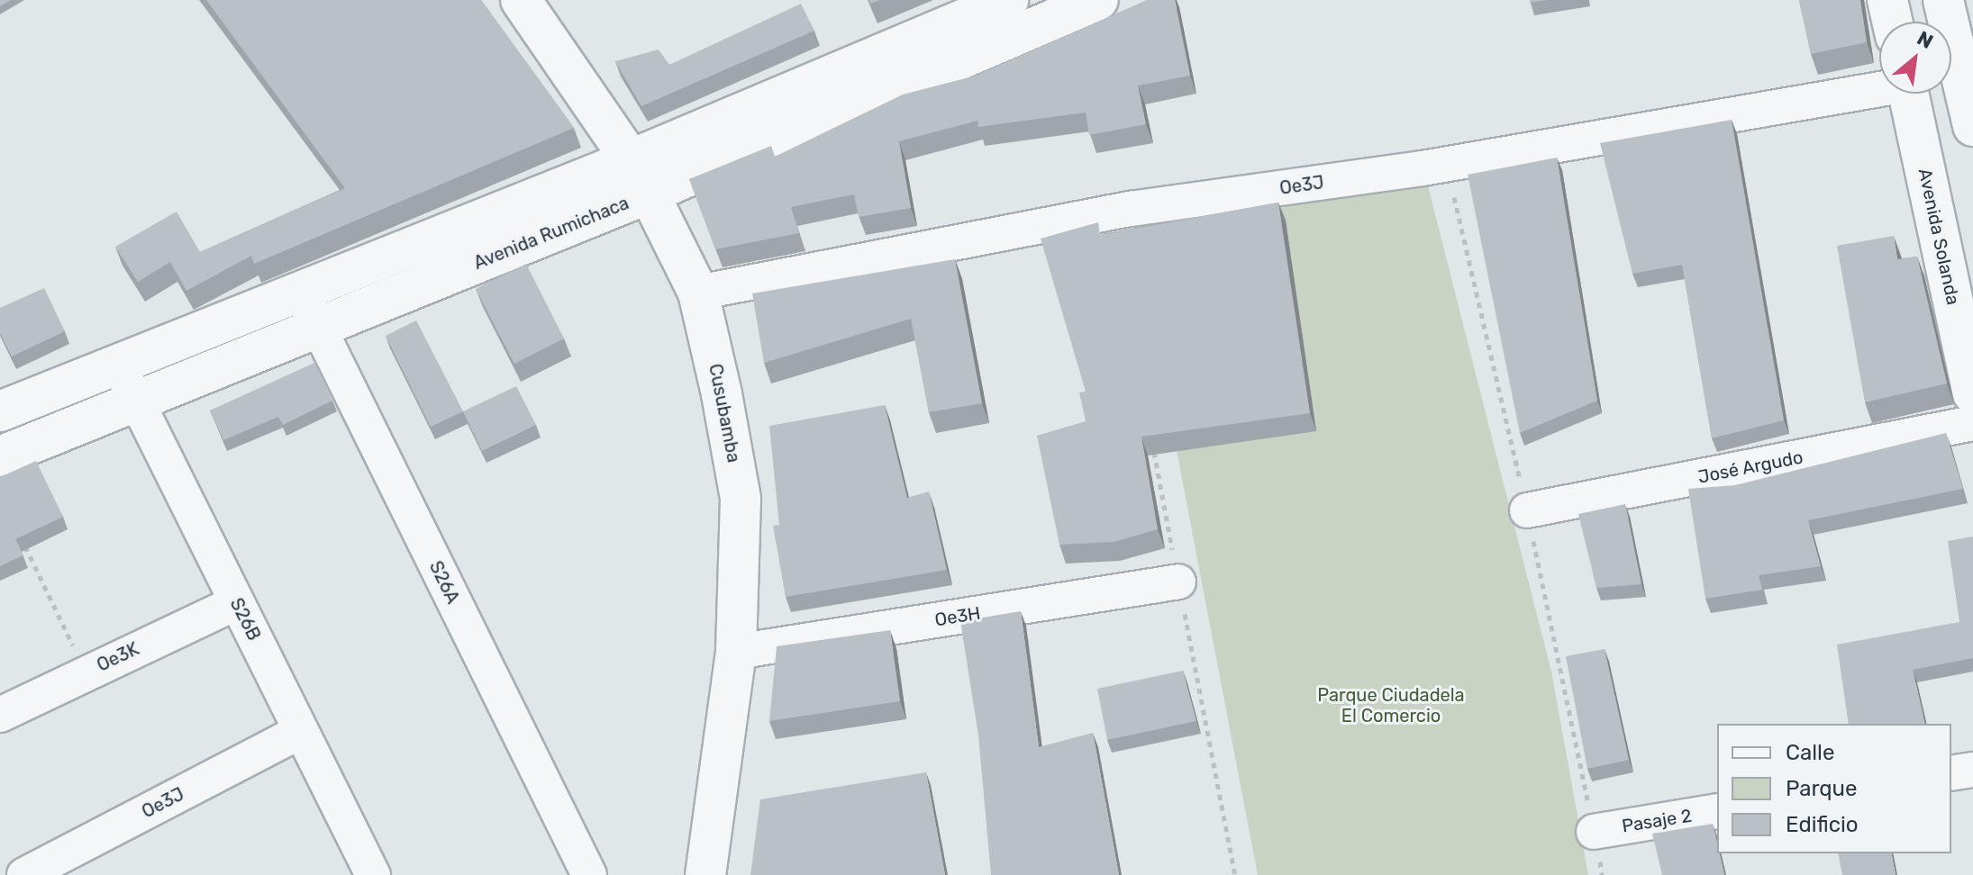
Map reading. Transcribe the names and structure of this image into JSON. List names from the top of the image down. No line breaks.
{"streets":{"street":["Oe3J","Avenida Rumichaca","Avenida Solanda","Cusubamba","José Argudo","S26A","Oe3H","S26B","Oe3K","Pasaje 2"]},"crossings":[["Oe3J","Cusubamba"],["Oe3J","S26B"],["Avenida Rumichaca","Cusubamba"],["Avenida Rumichaca","S26A"],["Avenida Rumichaca","S26B"],["Cusubamba","Oe3H"],["S26B","Oe3K"]],"parks":["Parque Ciudadela El Comercio"],"legend":["Calle","Parque","Edificio"],"north":"top right"}
